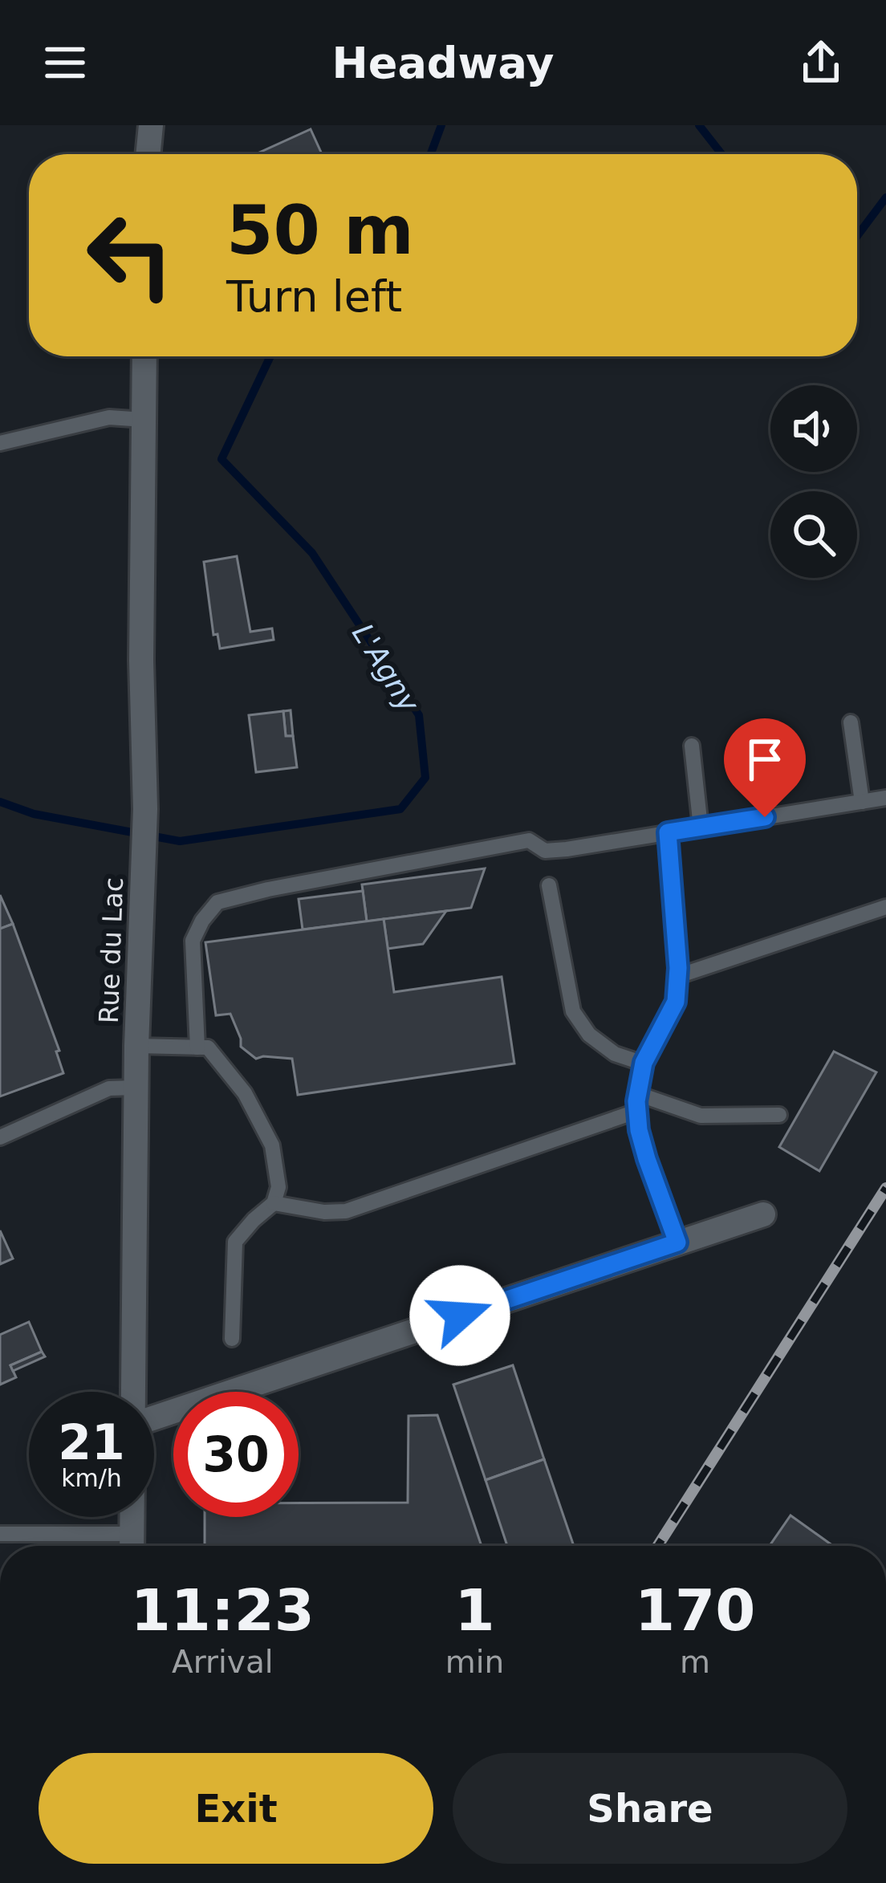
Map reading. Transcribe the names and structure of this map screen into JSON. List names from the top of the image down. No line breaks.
{"streets":{"street":["Rue du Lac"]},"water":["L'Agny"],"page":{"header":"Headway","turn":["50 m","Turn left"],"speed":"21 km/h","limit":"30","eta":["11:23","Arrival","1","min","170","m"],"buttons":["Exit","Share"]}}
